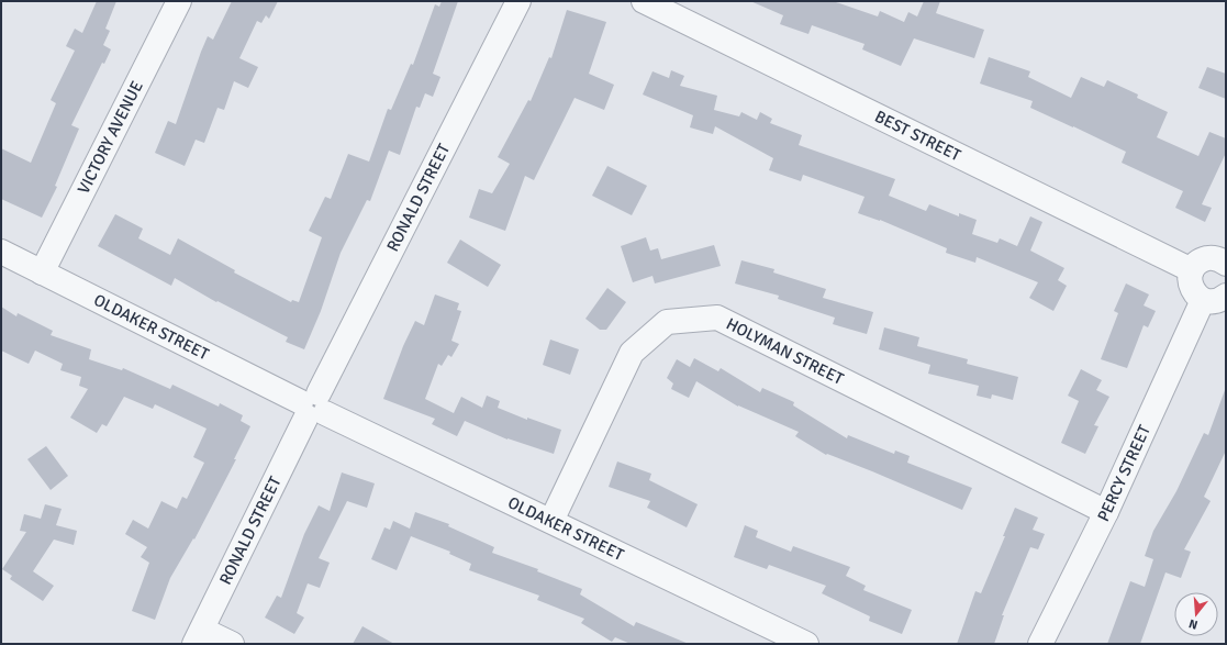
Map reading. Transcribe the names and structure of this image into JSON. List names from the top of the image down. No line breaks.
{"streets":{"street":["BEST STREET","VICTORY AVENUE","RONALD STREET","OLDAKER STREET","HOLYMAN STREET","PERCY STREET"]},"crossings":[["VICTORY AVENUE","OLDAKER STREET"],["RONALD STREET","OLDAKER STREET"],["OLDAKER STREET","HOLYMAN STREET"],["HOLYMAN STREET","PERCY STREET"]],"north":"bottom"}
